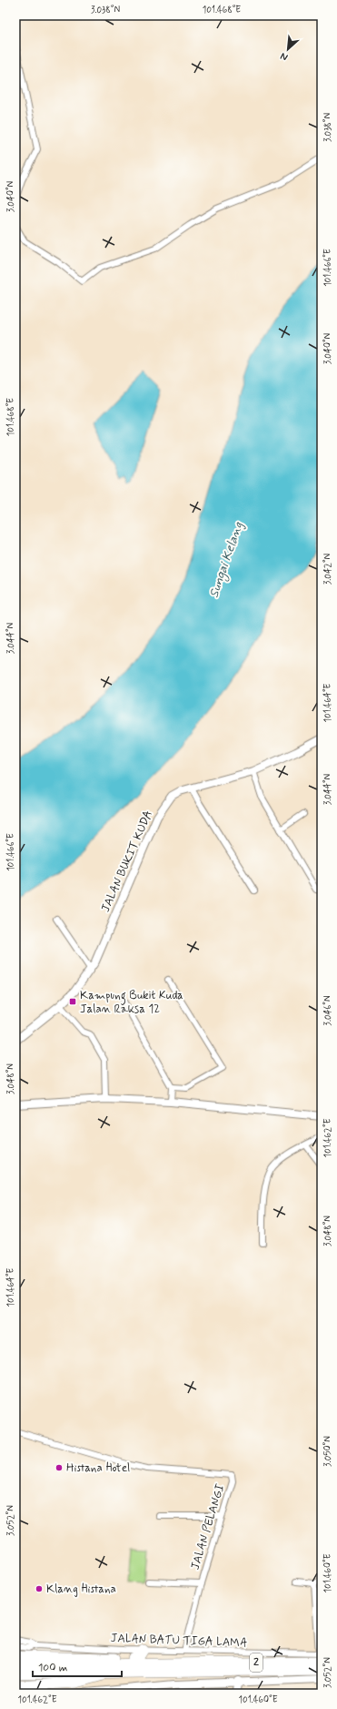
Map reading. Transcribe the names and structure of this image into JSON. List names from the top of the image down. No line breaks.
{"streets":{"highway":["2"],"street":["JALAN BUKIT KUDA","JALAN PELANGI","JALAN BATU TIGA LAMA"]},"crossings":[["JALAN PELANGI","JALAN BATU TIGA LAMA"],["JALAN BATU TIGA LAMA","2"]],"water":["Sungai Kelang"],"places":{"transit":["Kampung Bukit Kuda Jalan Raksa 12"],"other":["Histana Hotel","Klang Histana"]},"scale_bar":"100 m","north":"bottom left","coordinates":["3.038°N","101.468°E","3.040°N","101.466°E","3.042°N","3.044°N","101.464°E","3.046°N","3.048°N","101.462°E","3.050°N","3.052°N","101.460°E"]}
